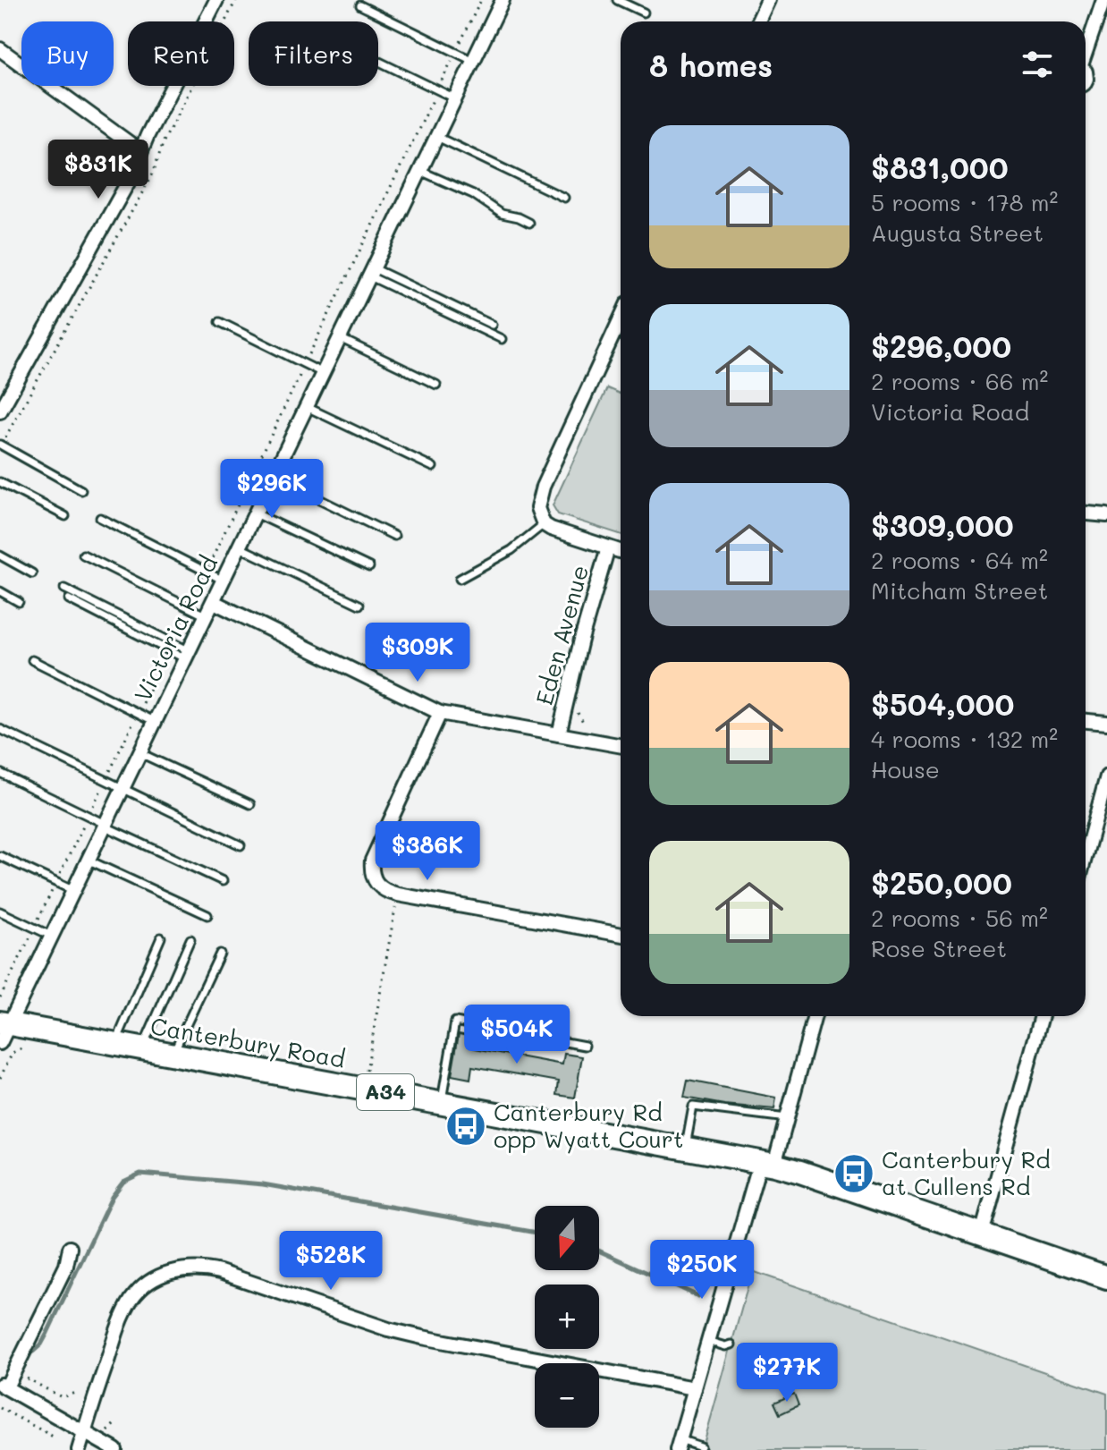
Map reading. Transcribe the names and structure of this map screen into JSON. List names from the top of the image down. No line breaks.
{"streets":{"highway":["Canterbury Road","A34"],"street":["Victoria Road","Eden Avenue"]},"crossings":[["Victoria Road","Canterbury Road"]],"places":{"bus stop":["Canterbury Rd opp Wyatt Court","Canterbury Rd at Cullens Rd"]},"north":"bottom","page":{"chip":["Buy","Rent","Filters"],"heading":"8 homes","list":[{"name":"$831,000","note":"5 rooms · 178 m² · Augusta Street"},{"name":"$296,000","note":"2 rooms · 66 m² · Victoria Road"},{"name":"$309,000","note":"2 rooms · 64 m² · Mitcham Street"},{"name":"$504,000","note":"4 rooms · 132 m² · House"},{"name":"$250,000","note":"2 rooms · 56 m² · Rose Street"}],"price":["$831K","$296K","$309K","$386K","$504K","$528K","$250K","$277K"],"map_buttons":["+","−"]}}
